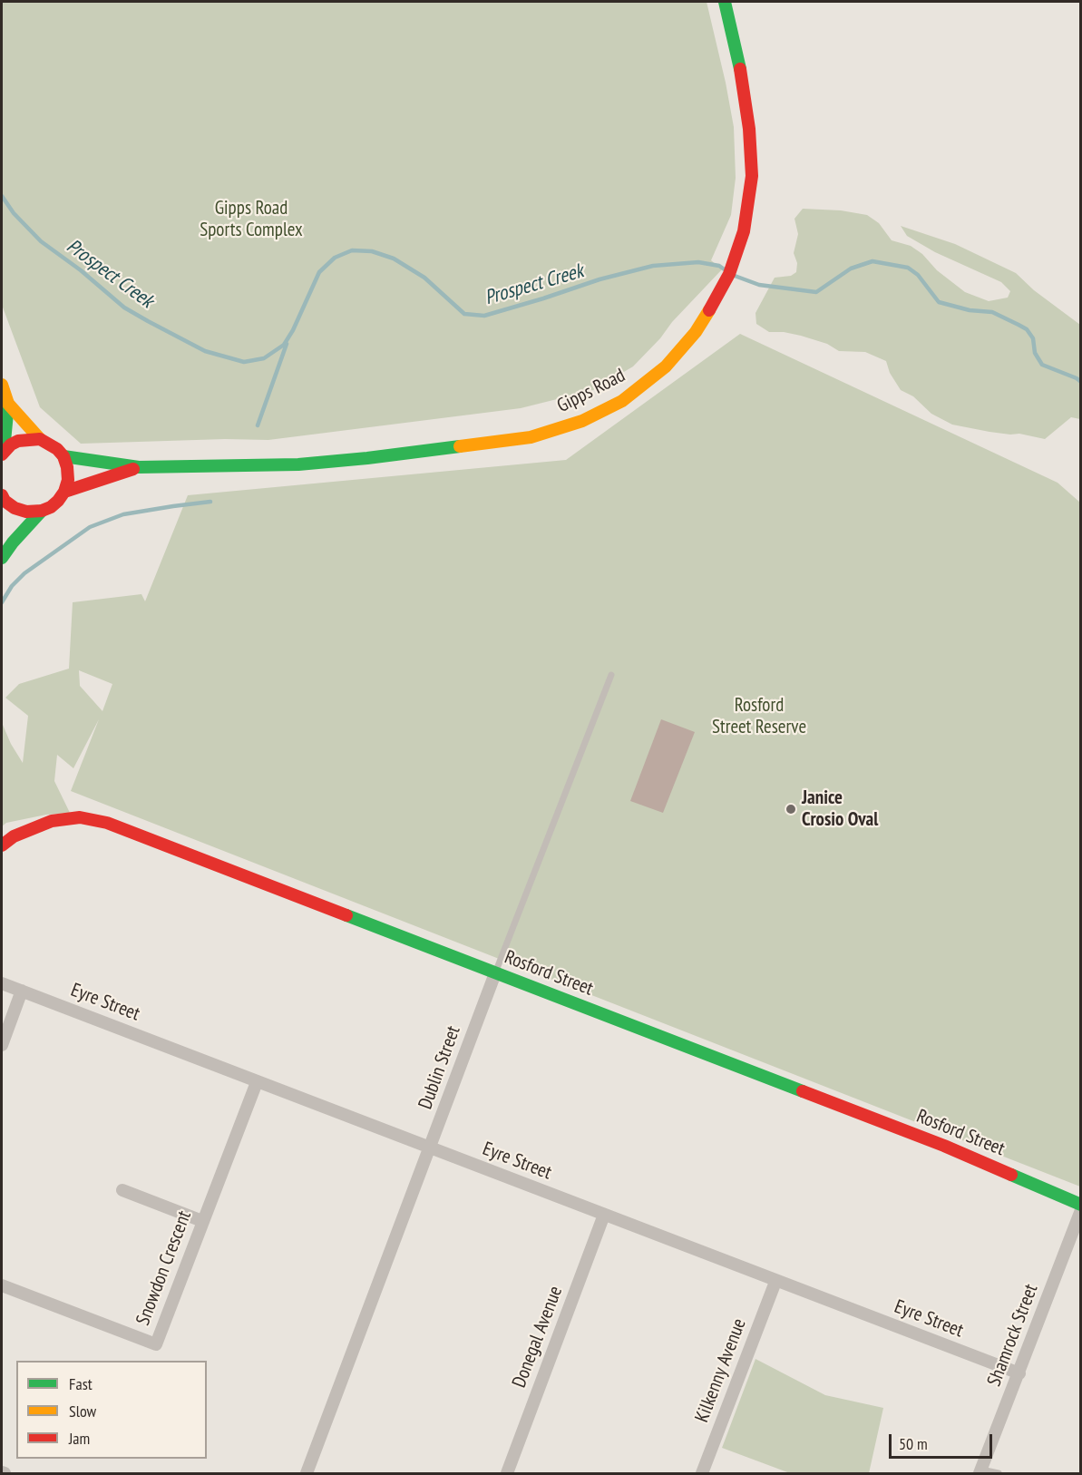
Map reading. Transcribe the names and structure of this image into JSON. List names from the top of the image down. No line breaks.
{"streets":{"main road":["Gipps Road","Rosford Street"],"street":["Eyre Street","Dublin Street","Snowdon Crescent","Shamrock Street","Donegal Avenue","Kilkenny Avenue"]},"crossings":[["Rosford Street","Dublin Street"],["Eyre Street","Dublin Street"],["Eyre Street","Snowdon Crescent"],["Eyre Street","Shamrock Street"],["Eyre Street","Donegal Avenue"],["Eyre Street","Kilkenny Avenue"]],"water":["Prospect Creek"],"parks":["Gipps Road Sports Complex","Rosford Street Reserve"],"places":["Janice Crosio Oval"],"legend":["Fast","Slow","Jam"],"scale_bar":"50 m"}
